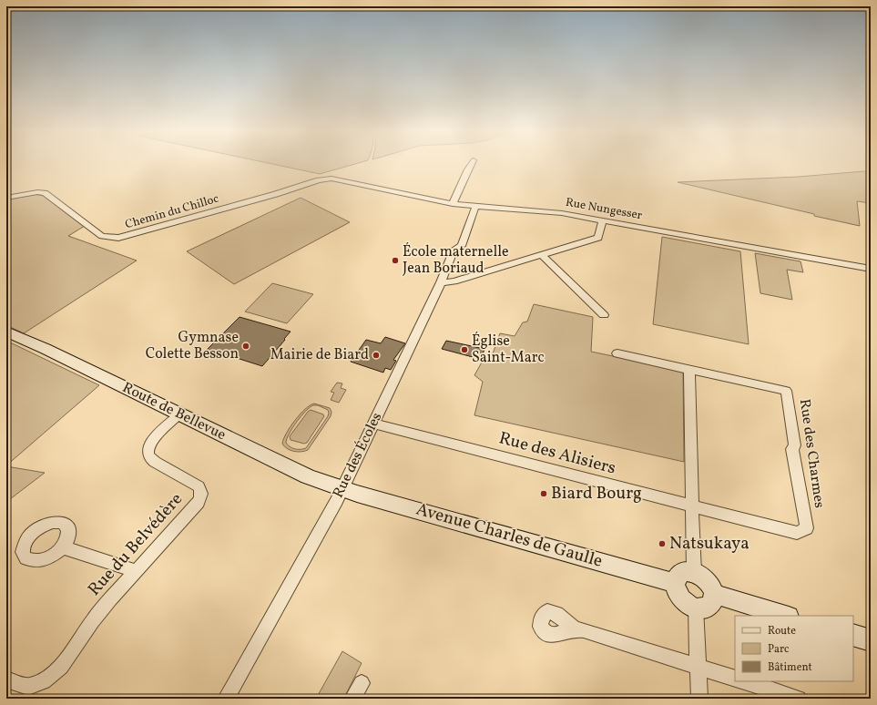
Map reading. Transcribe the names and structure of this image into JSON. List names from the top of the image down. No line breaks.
{"streets":{"street":["Rue Nungesser","Chemin du Chilloc","Route de Bellevue","Rue des Alisiers","Rue des Charmes","Rue des Écoles","Avenue Charles de Gaulle","Rue du Belvédère"]},"crossings":[["Rue Nungesser","Chemin du Chilloc"],["Rue Nungesser","Rue des Écoles"],["Route de Bellevue","Rue des Écoles"],["Route de Bellevue","Avenue Charles de Gaulle"],["Route de Bellevue","Rue du Belvédère"],["Rue des Alisiers","Rue des Charmes"],["Rue des Alisiers","Rue des Écoles"],["Rue des Écoles","Avenue Charles de Gaulle"]],"places":["École maternelle Jean Boriaud","Gymnase Colette Besson","Église Saint-Marc","Mairie de Biard","Biard Bourg","Natsukaya"],"legend":["Route","Parc","Bâtiment"]}
